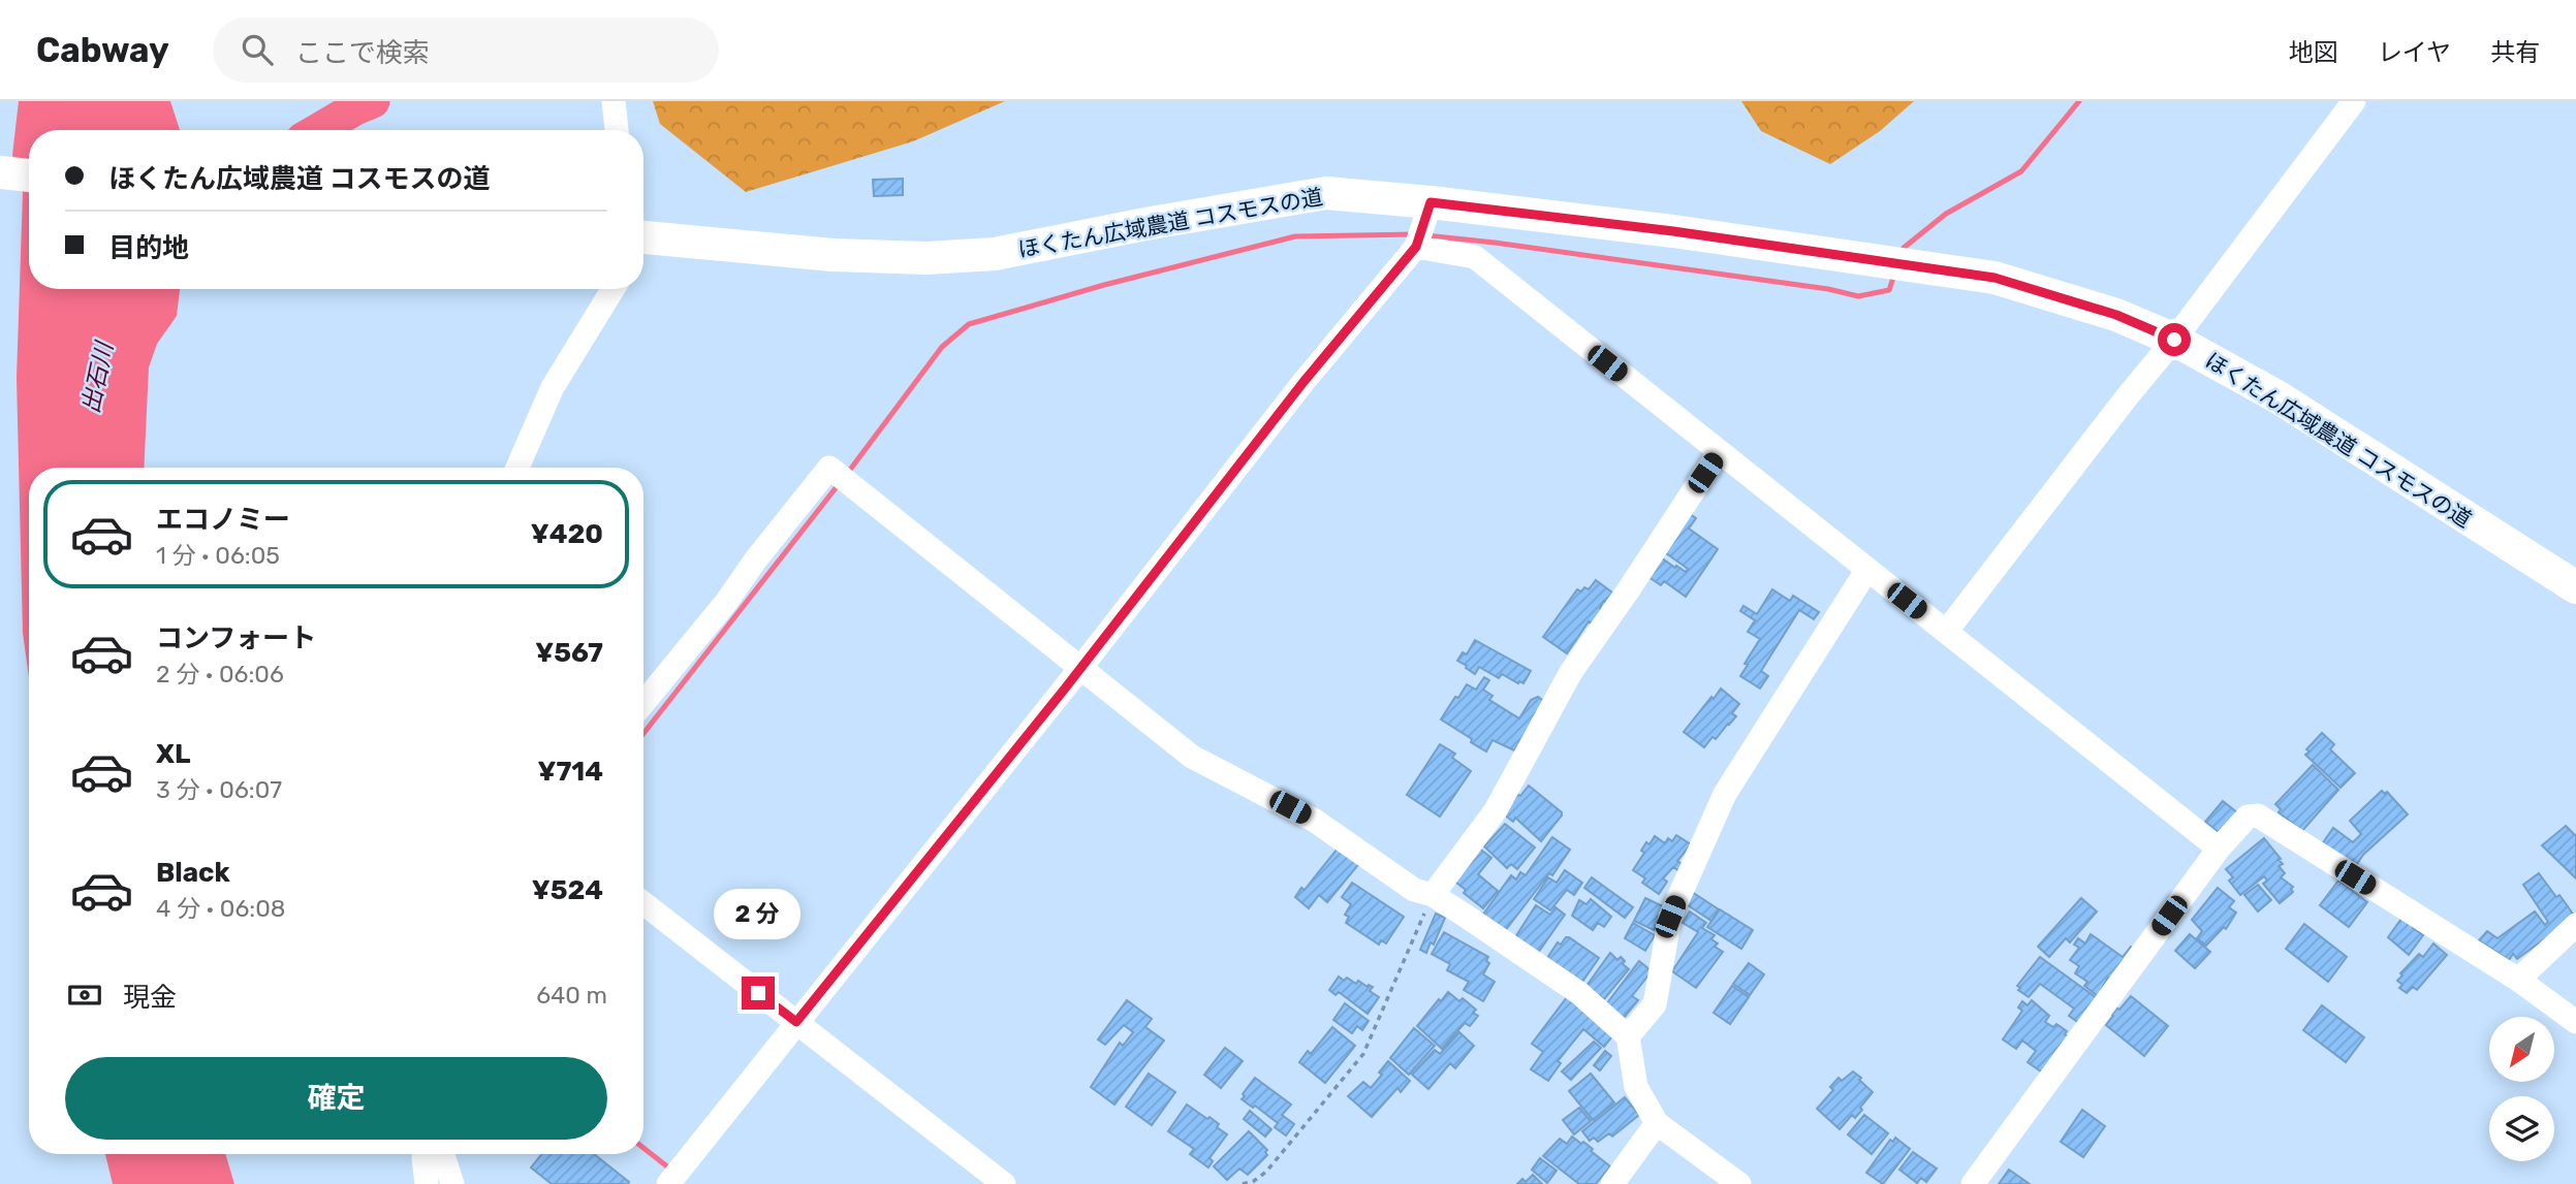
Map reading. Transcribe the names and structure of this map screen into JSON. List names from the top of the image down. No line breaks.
{"streets":{"street":["ほくたん広域農道 コスモスの道"]},"water":["出石川"],"north":"bottom left","page":{"header":"Cabway","search":"ここで検索","nav":["地図","レイヤ","共有"],"banner":["ほくたん広域農道 コスモスの道","目的地"],"list":[{"name":"エコノミー","note":"1 分 · 06:05","value":"¥420"},{"name":"コンフォート","note":"2 分 · 06:06","value":"¥567"},{"name":"XL","note":"3 分 · 06:07","value":"¥714"},{"name":"Black","note":"4 分 · 06:08","value":"¥524"}],"bubble":"2 分","pay":["現金","640 m"],"buttons":"確定"}}
